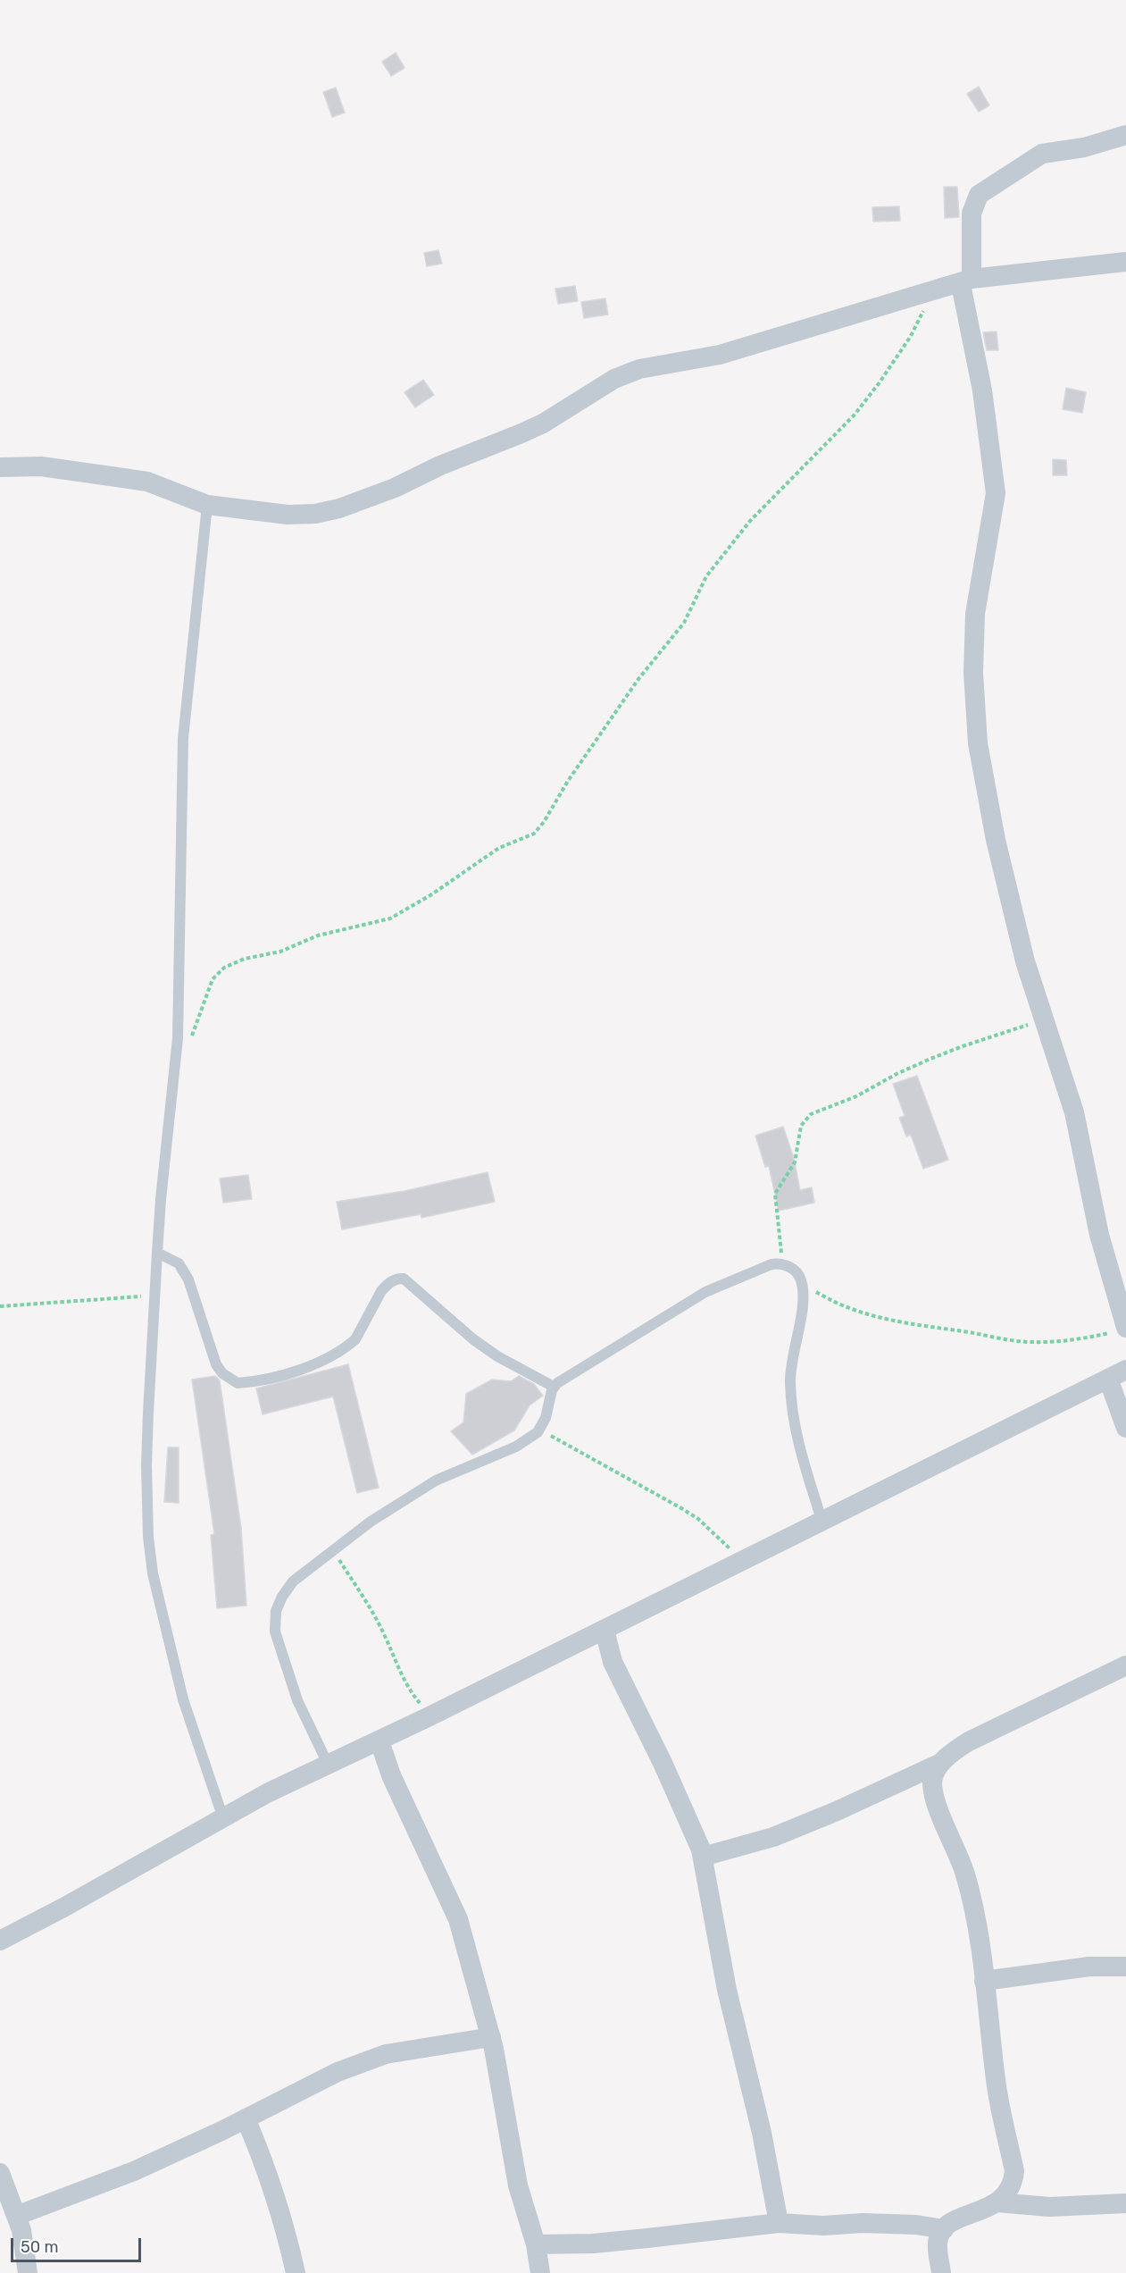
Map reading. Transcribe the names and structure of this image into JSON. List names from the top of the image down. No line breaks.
{"scale_bar":"50 m"}
